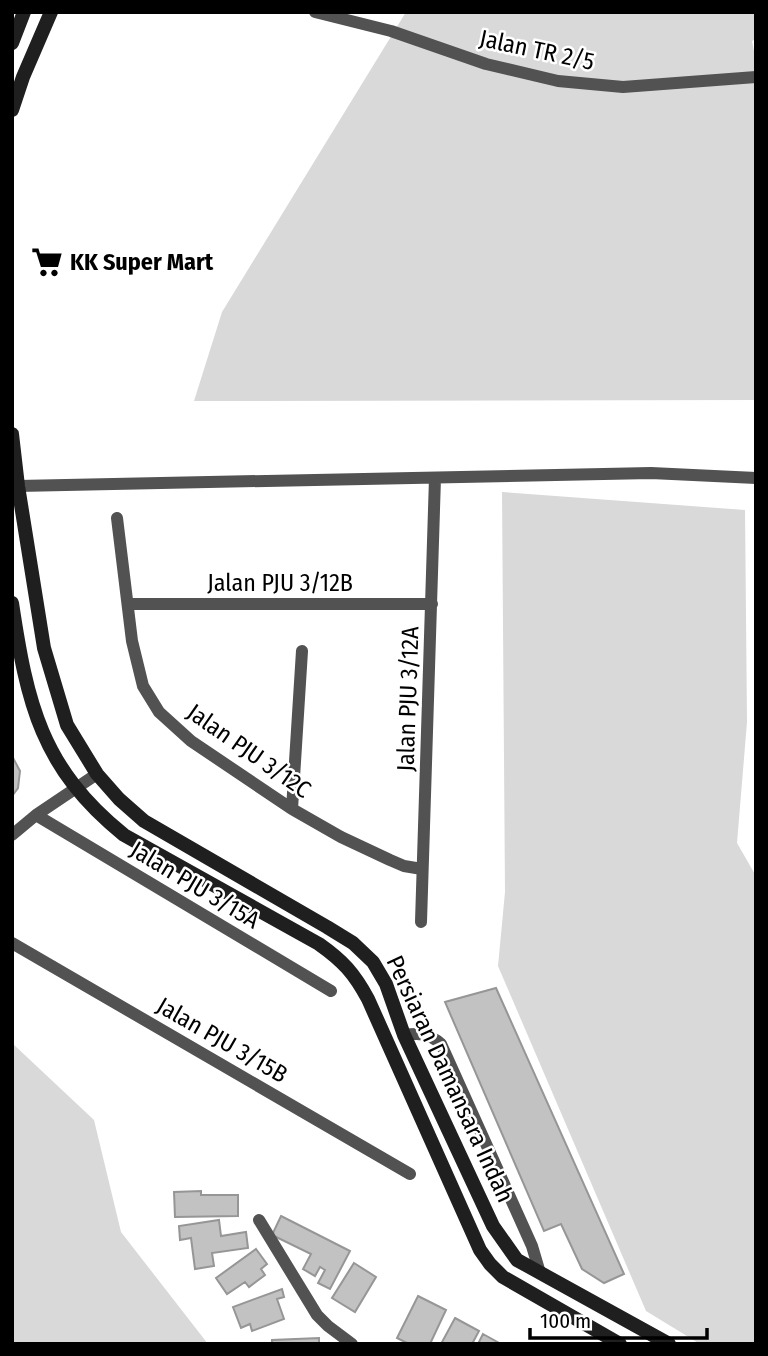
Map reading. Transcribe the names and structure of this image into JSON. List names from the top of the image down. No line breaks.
{"streets":{"main road":["Persiaran Damansara Indah"],"street":["Jalan TR 2/5","Jalan PJU 3/12B","Jalan PJU 3/12A","Jalan PJU 3/12C","Jalan PJU 3/15A","Jalan PJU 3/15B"]},"crossings":[["Jalan PJU 3/12B","Jalan PJU 3/12A"],["Jalan PJU 3/12B","Jalan PJU 3/12C"],["Jalan PJU 3/12A","Jalan PJU 3/12C"]],"places":{"supermarket":["KK Super Mart"]},"scale_bar":"100 m"}
